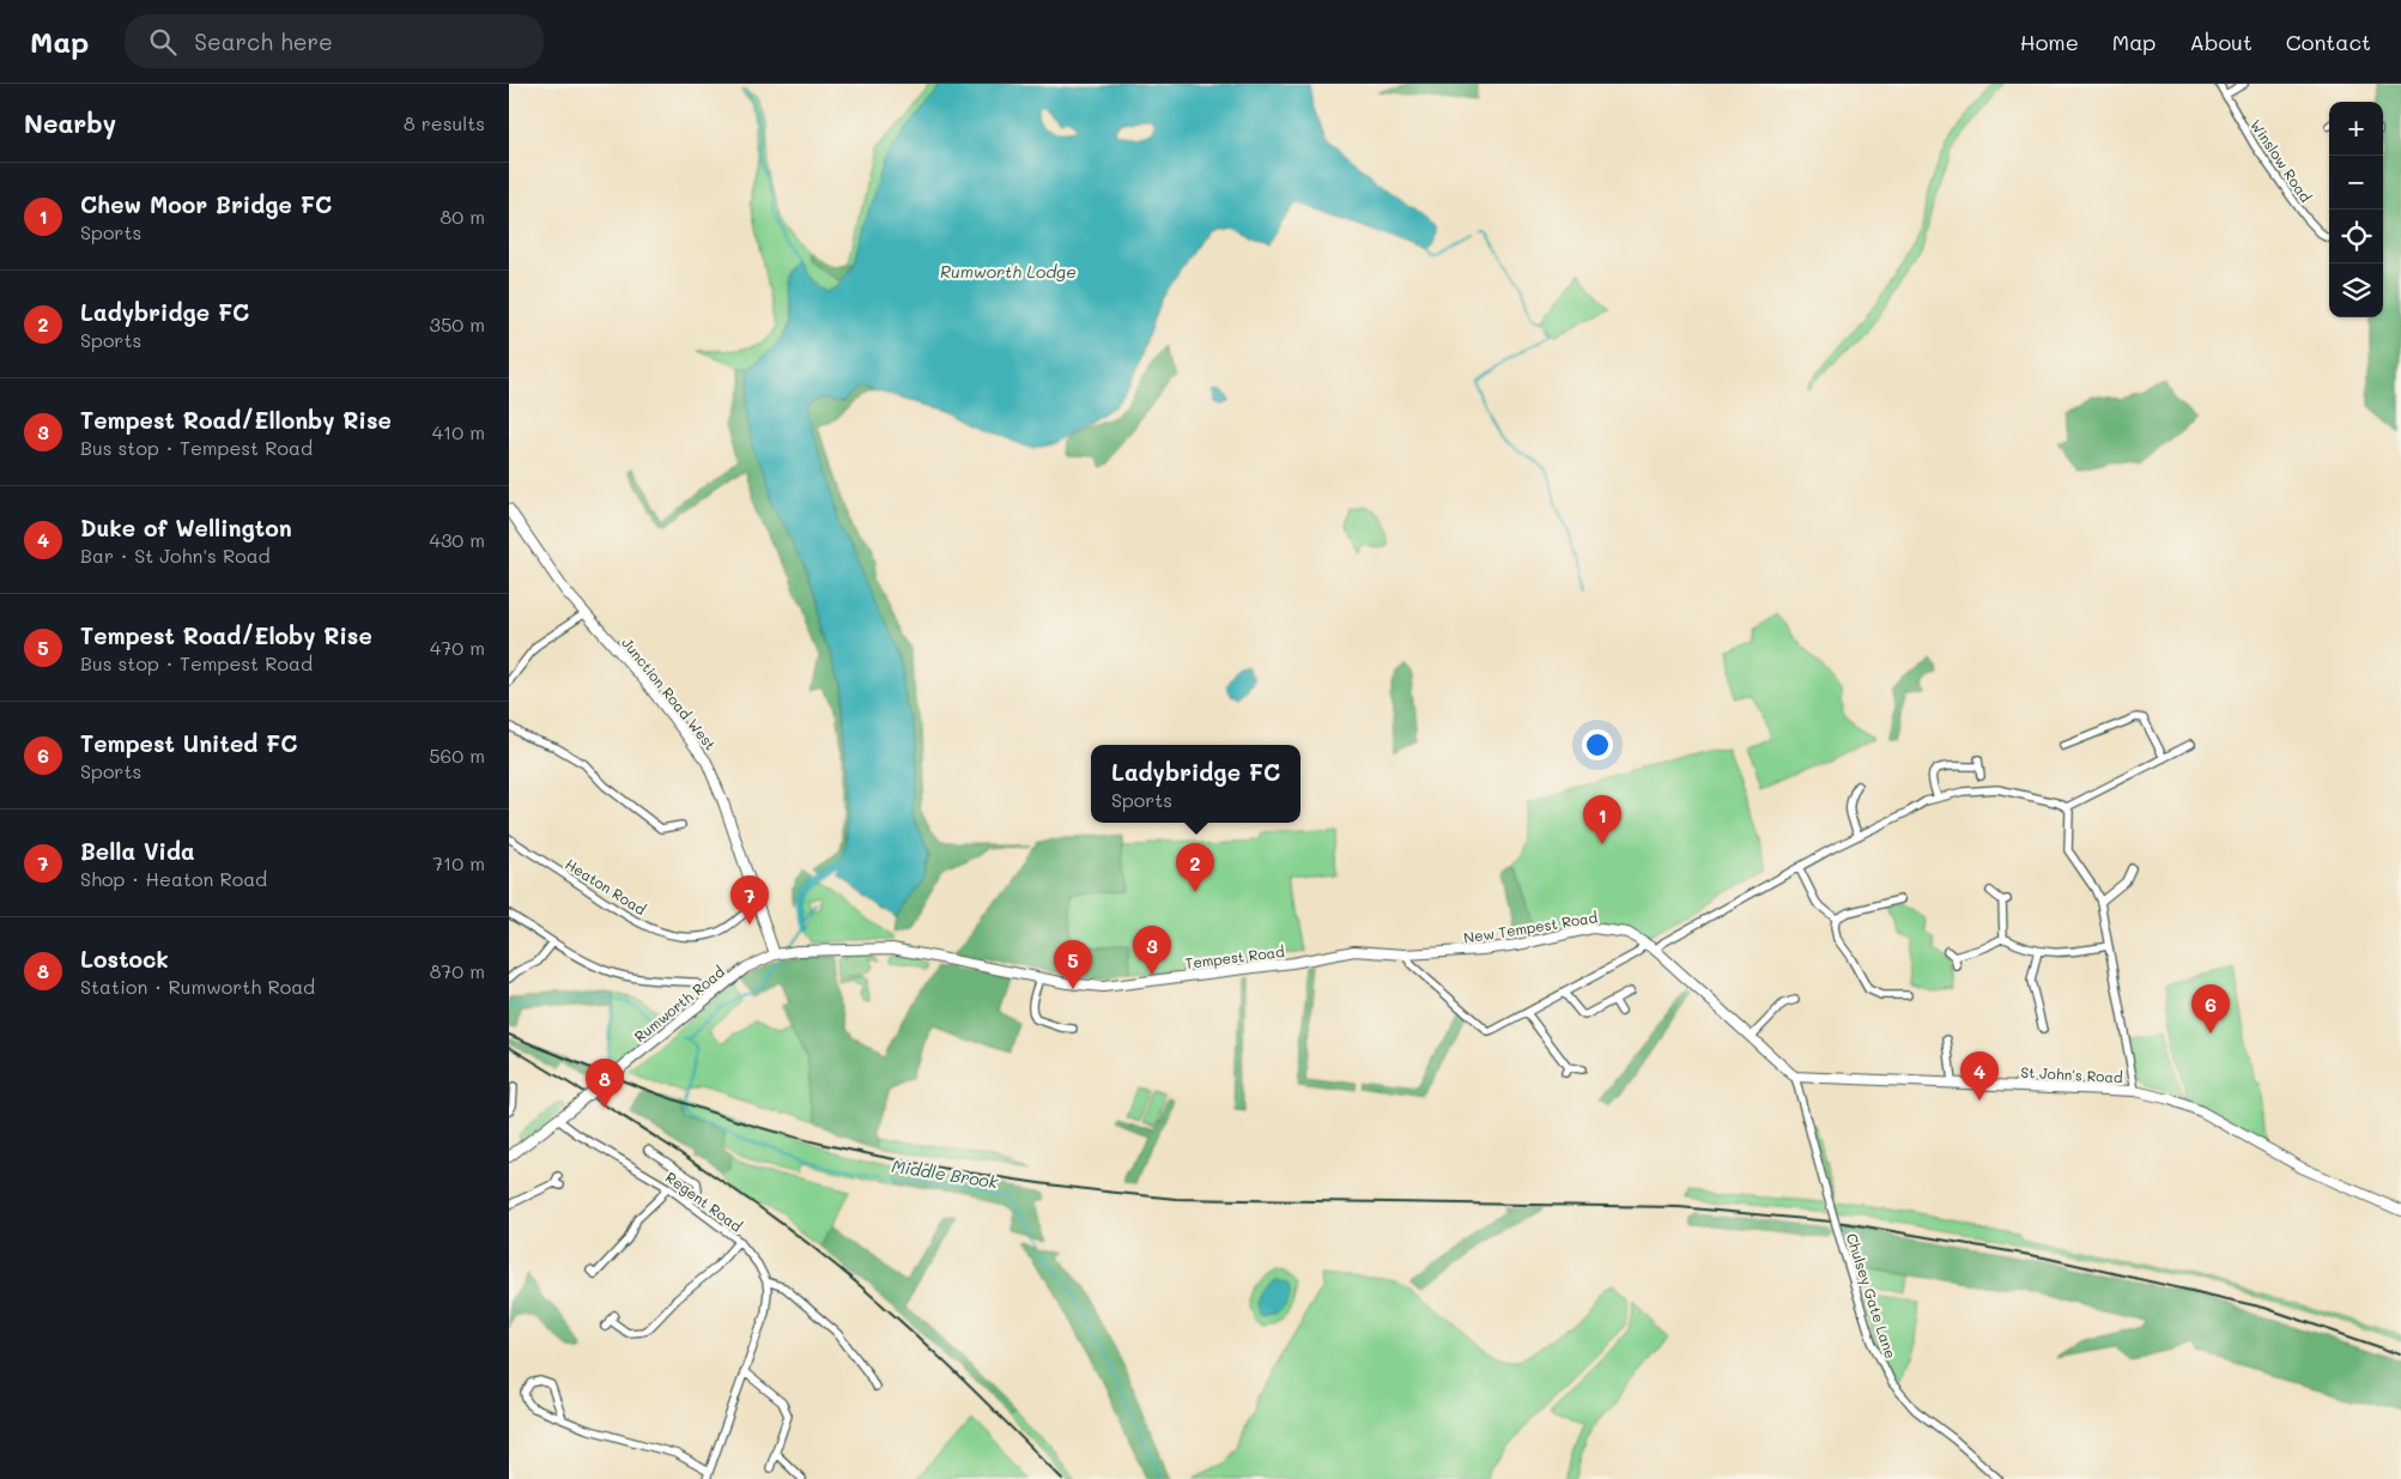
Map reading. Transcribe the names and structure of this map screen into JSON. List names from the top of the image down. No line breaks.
{"streets":{"street":["Winslow Road","Junction Road West","Heaton Road","New Tempest Road","Tempest Road","Rumworth Road","St John's Road","Regent Road","Chulsey Gate Lane"]},"crossings":[["Junction Road West","Heaton Road"],["Junction Road West","Tempest Road"],["Junction Road West","Rumworth Road"],["New Tempest Road","Tempest Road"],["Tempest Road","Rumworth Road"],["Rumworth Road","Regent Road"],["St John's Road","Chulsey Gate Lane"]],"water":["Rumworth Lodge","Middle Brook"],"page":{"header":"Map","search":"Search here","nav":["Home","Map","About","Contact"],"heading":["Nearby","8 results"],"map_buttons":["+","−"],"list":[{"mark":"1","name":"Chew Moor Bridge FC","note":"Sports","value":"80 m"},{"mark":"2","name":"Ladybridge FC","note":"Sports","value":"350 m"},{"mark":"3","name":"Tempest Road/Ellonby Rise","note":"Bus stop · Tempest Road","value":"410 m"},{"mark":"4","name":"Duke of Wellington","note":"Bar · St John's Road","value":"430 m"},{"mark":"5","name":"Tempest Road/Eloby Rise","note":"Bus stop · Tempest Road","value":"470 m"},{"mark":"6","name":"Tempest United FC","note":"Sports","value":"560 m"},{"mark":"7","name":"Bella Vida","note":"Shop · Heaton Road","value":"710 m"},{"mark":"8","name":"Lostock","note":"Station · Rumworth Road","value":"870 m"}],"popup":["Ladybridge FC","Sports"],"pins":["1","2","7","3","5","6","4","8"]}}
